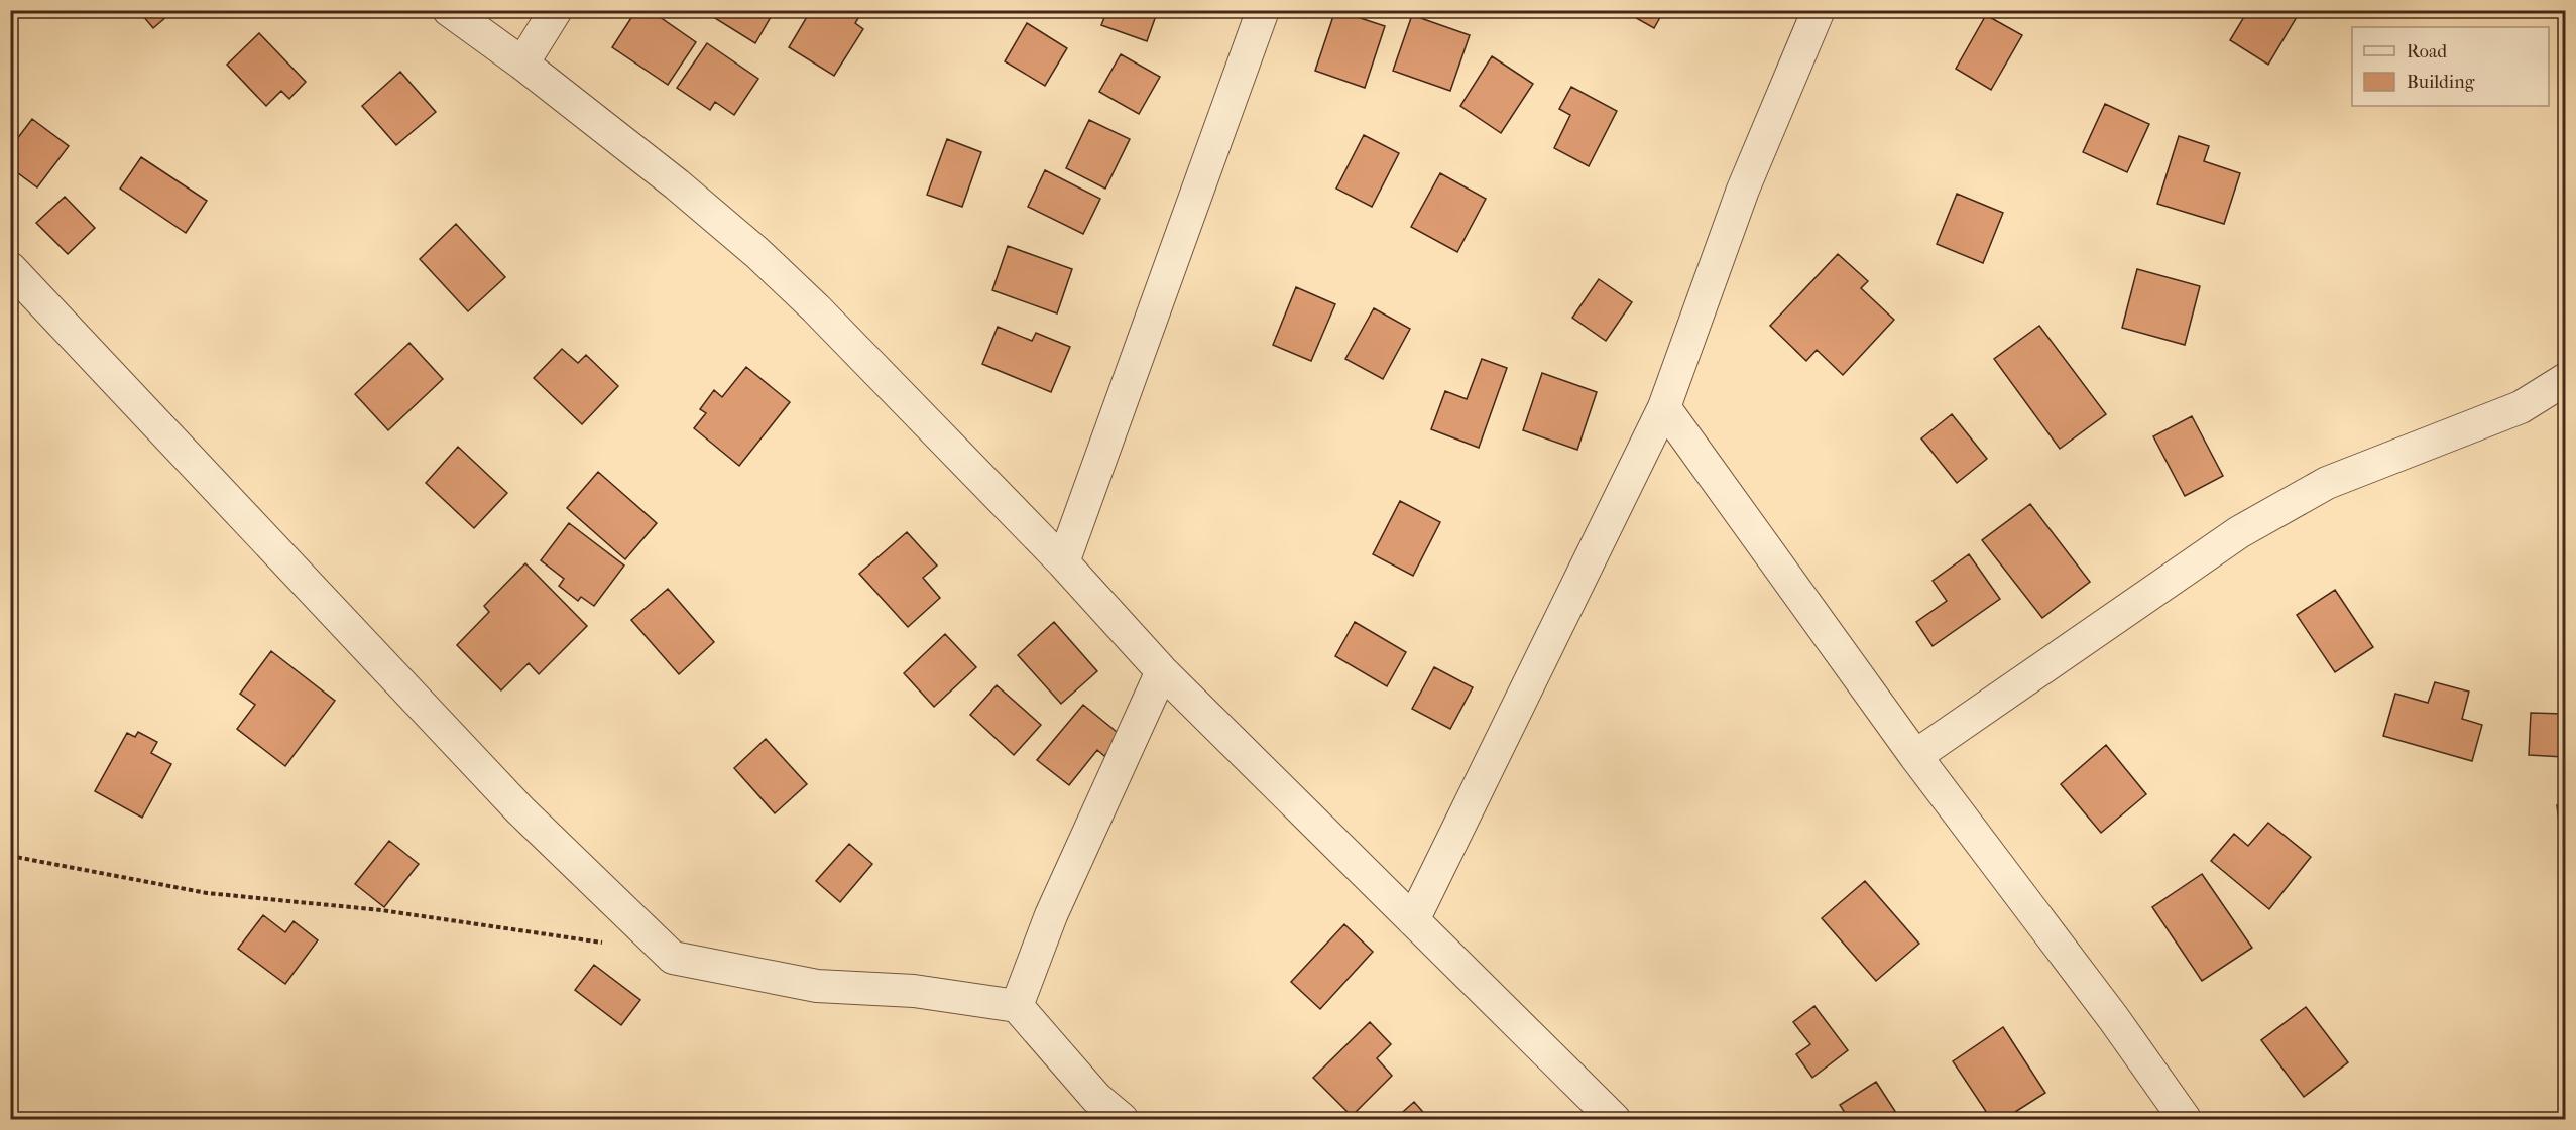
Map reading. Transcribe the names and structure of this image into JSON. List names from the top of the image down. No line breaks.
{"legend":["Road","Building"]}
